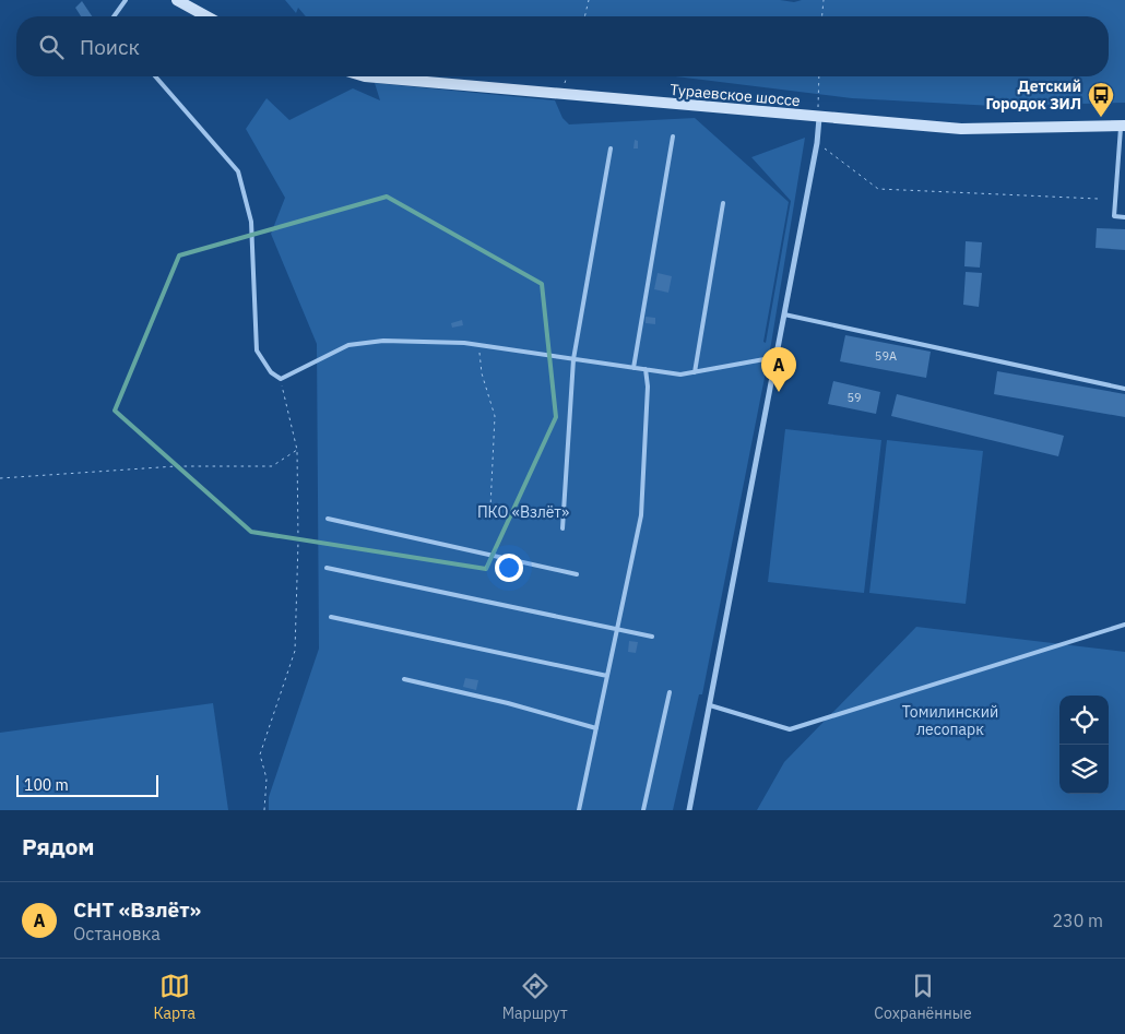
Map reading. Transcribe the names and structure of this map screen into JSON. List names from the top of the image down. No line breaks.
{"streets":{"main road":["Тураевское шоссе"]},"parks":["ПКО «Взлёт»","Томилинский лесопарк"],"places":{"bus stop":["Детский Городок ЗИЛ"]},"house_numbers":["59А","59"],"scale_bar":"100 m","page":{"search":"Поиск","pins":"A","scale":"100 m","heading":"Рядом","list":[{"mark":"A","name":"СНТ «Взлёт»","note":"Остановка","value":"230 m"}],"nav":["Карта","Маршрут","Сохранённые"]}}
